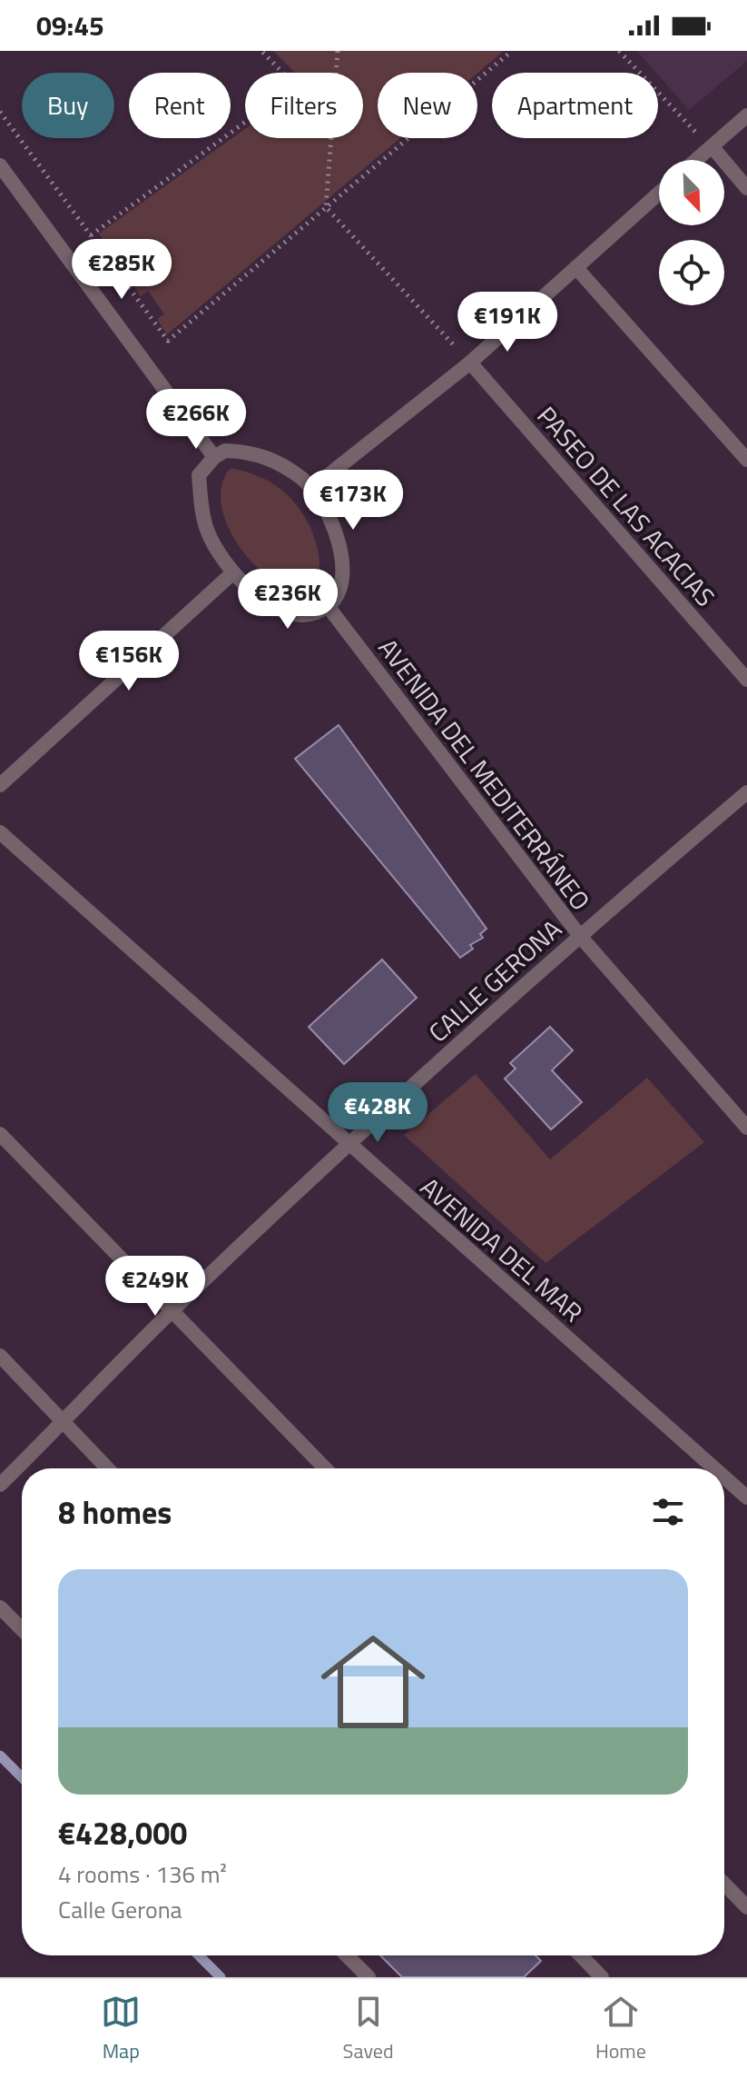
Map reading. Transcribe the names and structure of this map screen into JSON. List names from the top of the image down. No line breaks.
{"streets":{"street":["PASEO DE LAS ACACIAS","AVENIDA DEL MEDITERRÁNEO","CALLE GERONA","AVENIDA DEL MAR"]},"crossings":[["AVENIDA DEL MEDITERRÁNEO","CALLE GERONA"],["CALLE GERONA","AVENIDA DEL MAR"]],"north":"bottom right","page":{"status":"09:45","chip":["Buy","Rent","Filters","New","Apartment"],"price":["€285K","€191K","€266K","€173K","€236K","€156K","€428K","€249K"],"heading":"8 homes","list":[{"name":"€428,000","note":"4 rooms · 136 m² · Calle Gerona"}],"tabs":["Map","Saved","Home"]}}
